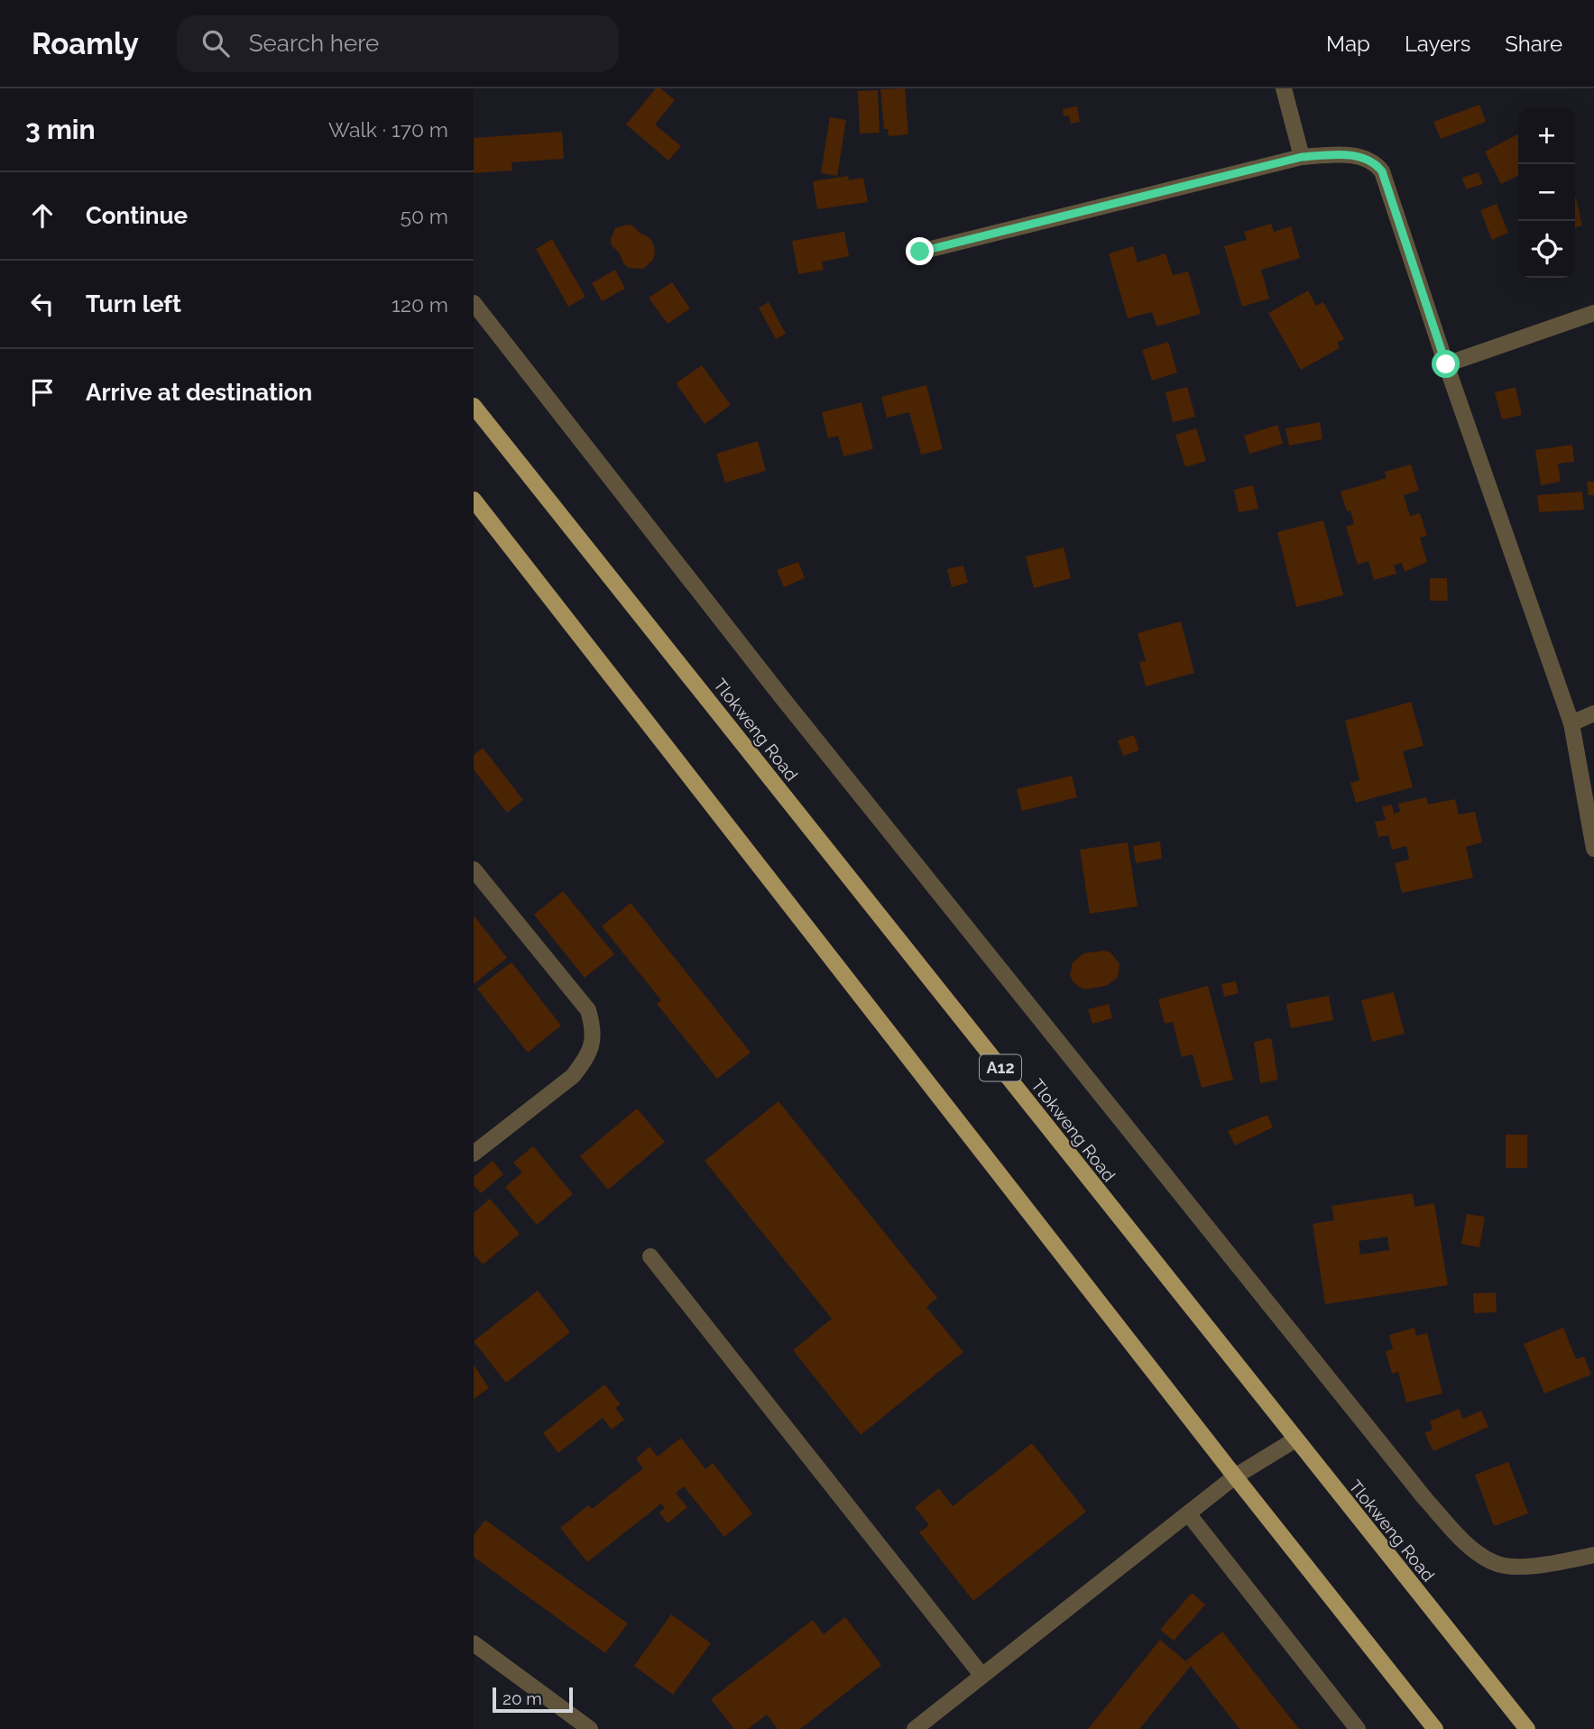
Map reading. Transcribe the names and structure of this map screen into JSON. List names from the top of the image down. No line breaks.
{"streets":{"main road":["Tlokweng Road","A12"]},"scale_bar":"20 m","page":{"header":"Roamly","search":"Search here","nav":["Map","Layers","Share"],"heading":["3 min","Walk · 170 m"],"map_buttons":["+","−"],"list":[["Continue","50 m"],["Turn left","120 m"],"Arrive at destination"],"scale":"20 m"}}
